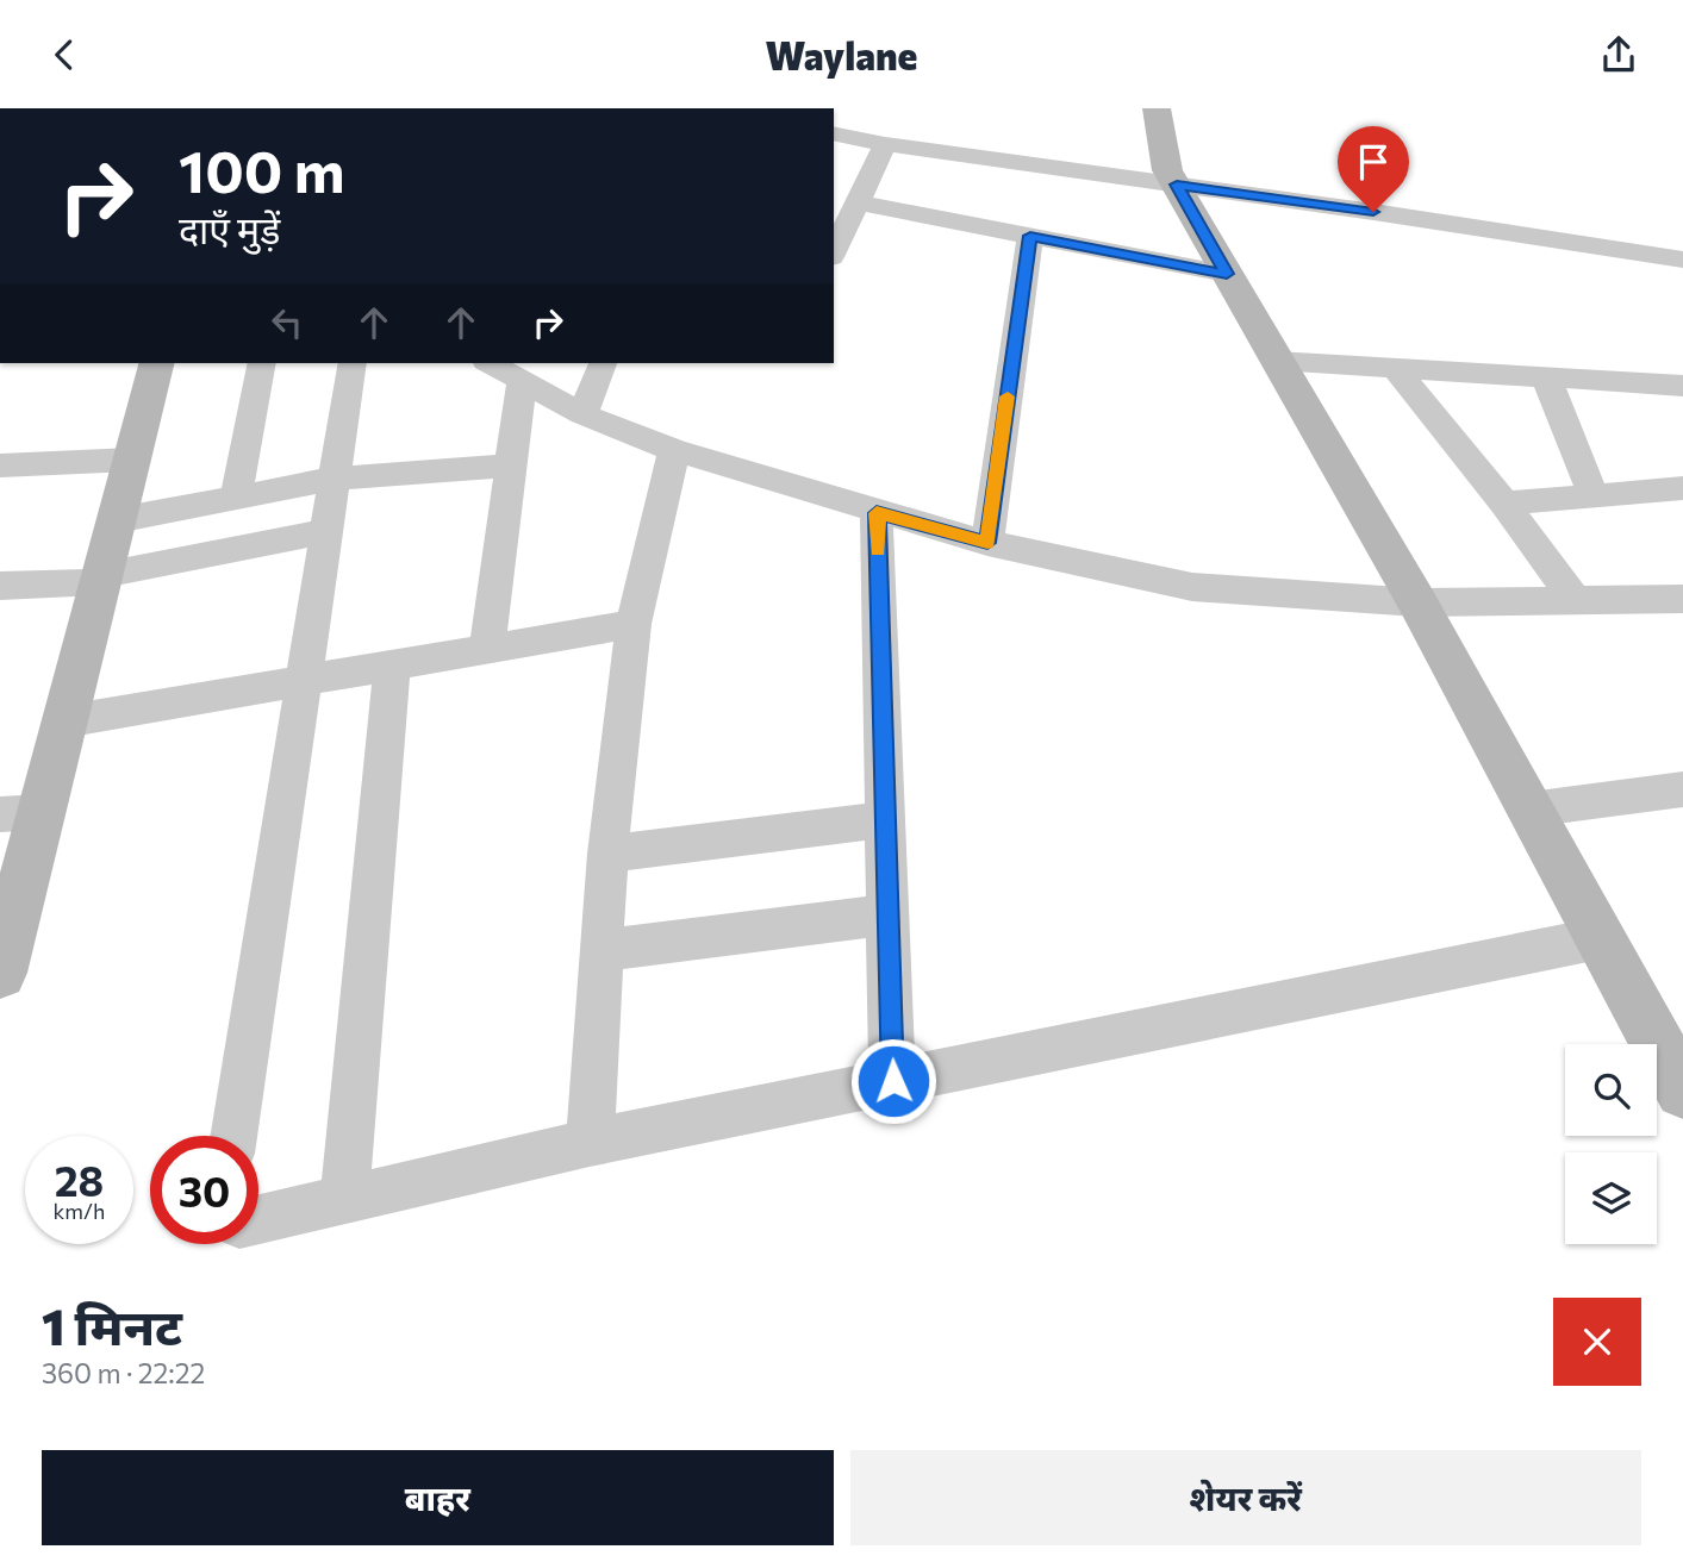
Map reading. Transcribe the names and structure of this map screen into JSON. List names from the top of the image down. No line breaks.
{"page":{"header":"Waylane","turn":["100 m","दाएँ मुड़ें"],"speed":"28 km/h","limit":"30","heading":["1 मिनट","360 m · 22:22"],"buttons":["बाहर","शेयर करें"]}}
